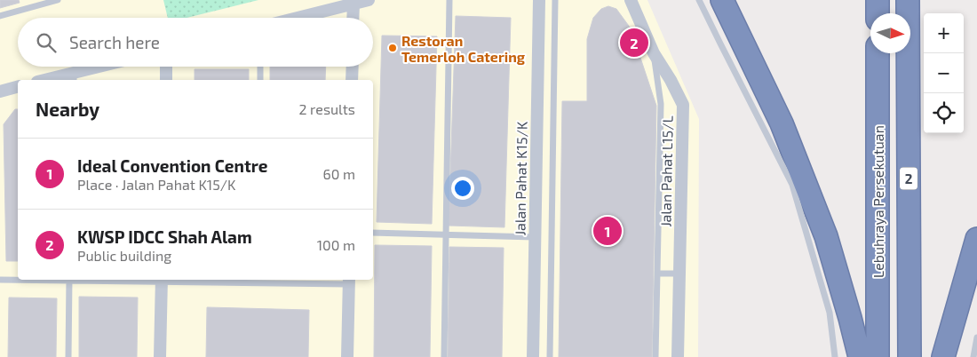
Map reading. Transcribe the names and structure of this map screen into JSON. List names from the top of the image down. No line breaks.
{"streets":{"highway":["2","Lebuhraya Persekutuan"],"street":["Jalan Pahat L15/L","Jalan Pahat K15/K"]},"places":["Restoran Temerloh Catering"],"north":"right","page":{"map_buttons":["+","−"],"search":"Search here","pins":["2","1"],"heading":["Nearby","2 results"],"list":[{"mark":"1","name":"Ideal Convention Centre","note":"Place · Jalan Pahat K15/K","value":"60 m"},{"mark":"2","name":"KWSP IDCC Shah Alam","note":"Public building","value":"100 m"}]}}
